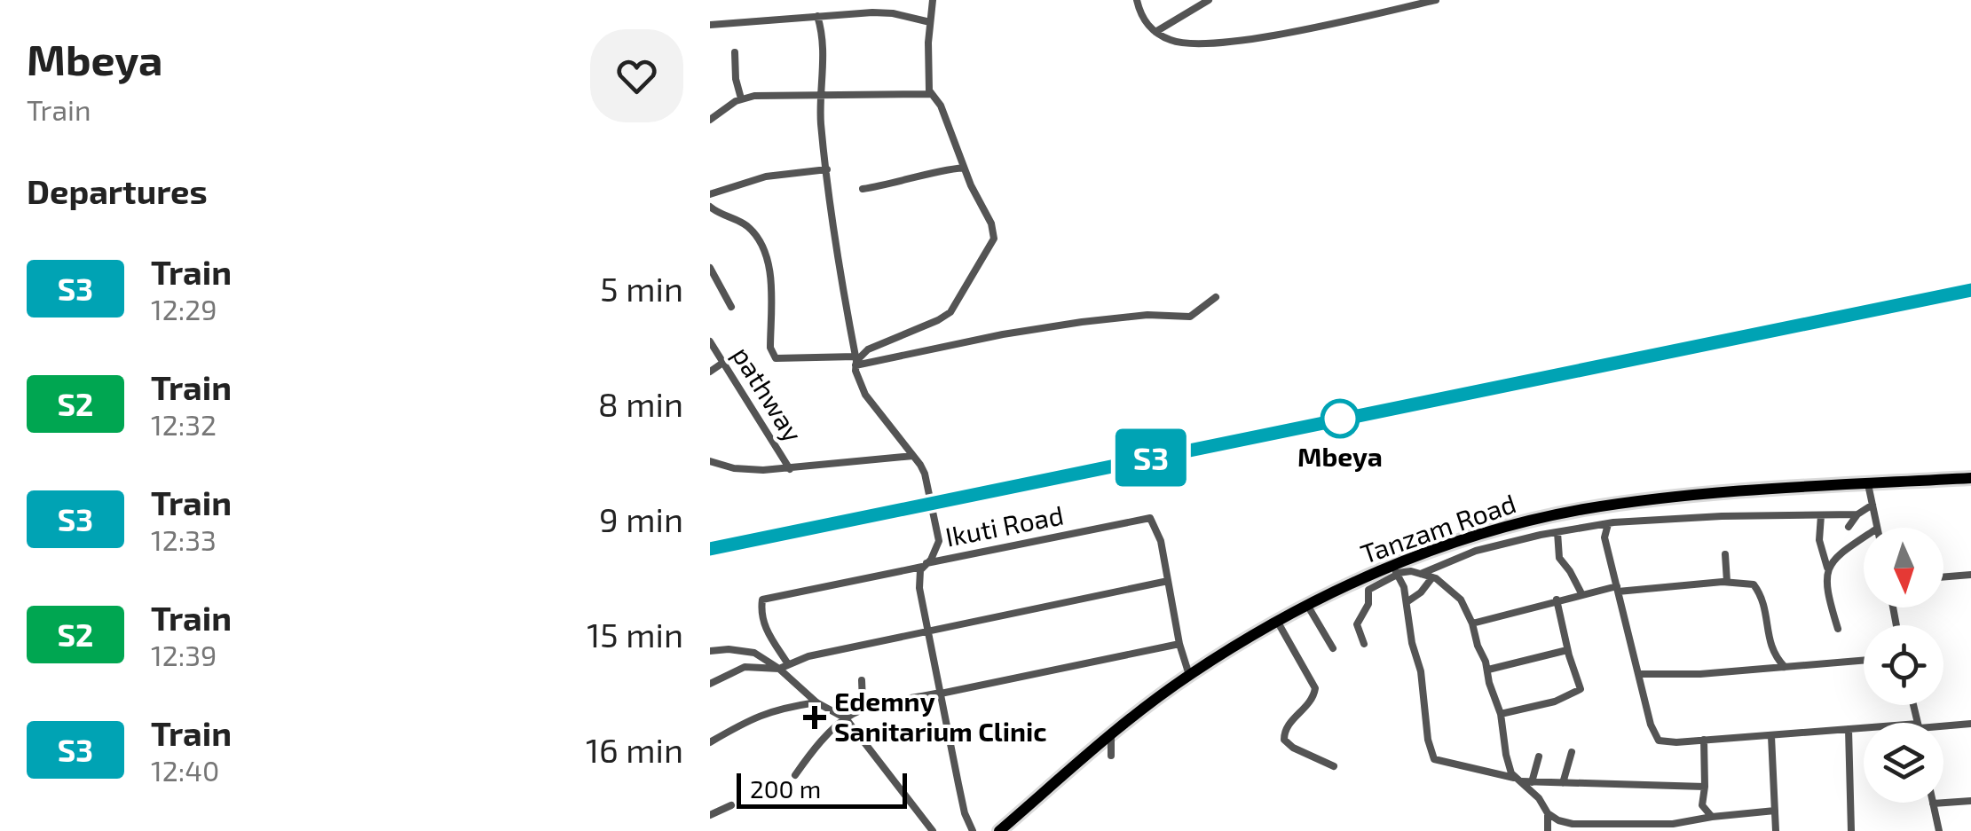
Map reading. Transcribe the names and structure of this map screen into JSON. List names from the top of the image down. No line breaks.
{"streets":{"highway":["Tanzam Road"],"street":["pathway","Ikuti Road"]},"crossings":[["Ikuti Road","Tanzam Road"]],"places":{"other":["Mbeya"],"health":["Edemny Sanitarium Clinic"]},"scale_bar":"200 m","north":"bottom","page":{"heading":[["Mbeya","Train"],"Departures"],"on_map":"S3","list":[{"mark":"S3","name":"Train","note":"12:29","value":"5 min"},{"mark":"S2","name":"Train","note":"12:32","value":"8 min"},{"mark":"S3","name":"Train","note":"12:33","value":"9 min"},{"mark":"S2","name":"Train","note":"12:39","value":"15 min"},{"mark":"S3","name":"Train","note":"12:40","value":"16 min"}],"scale":"200 m"}}
